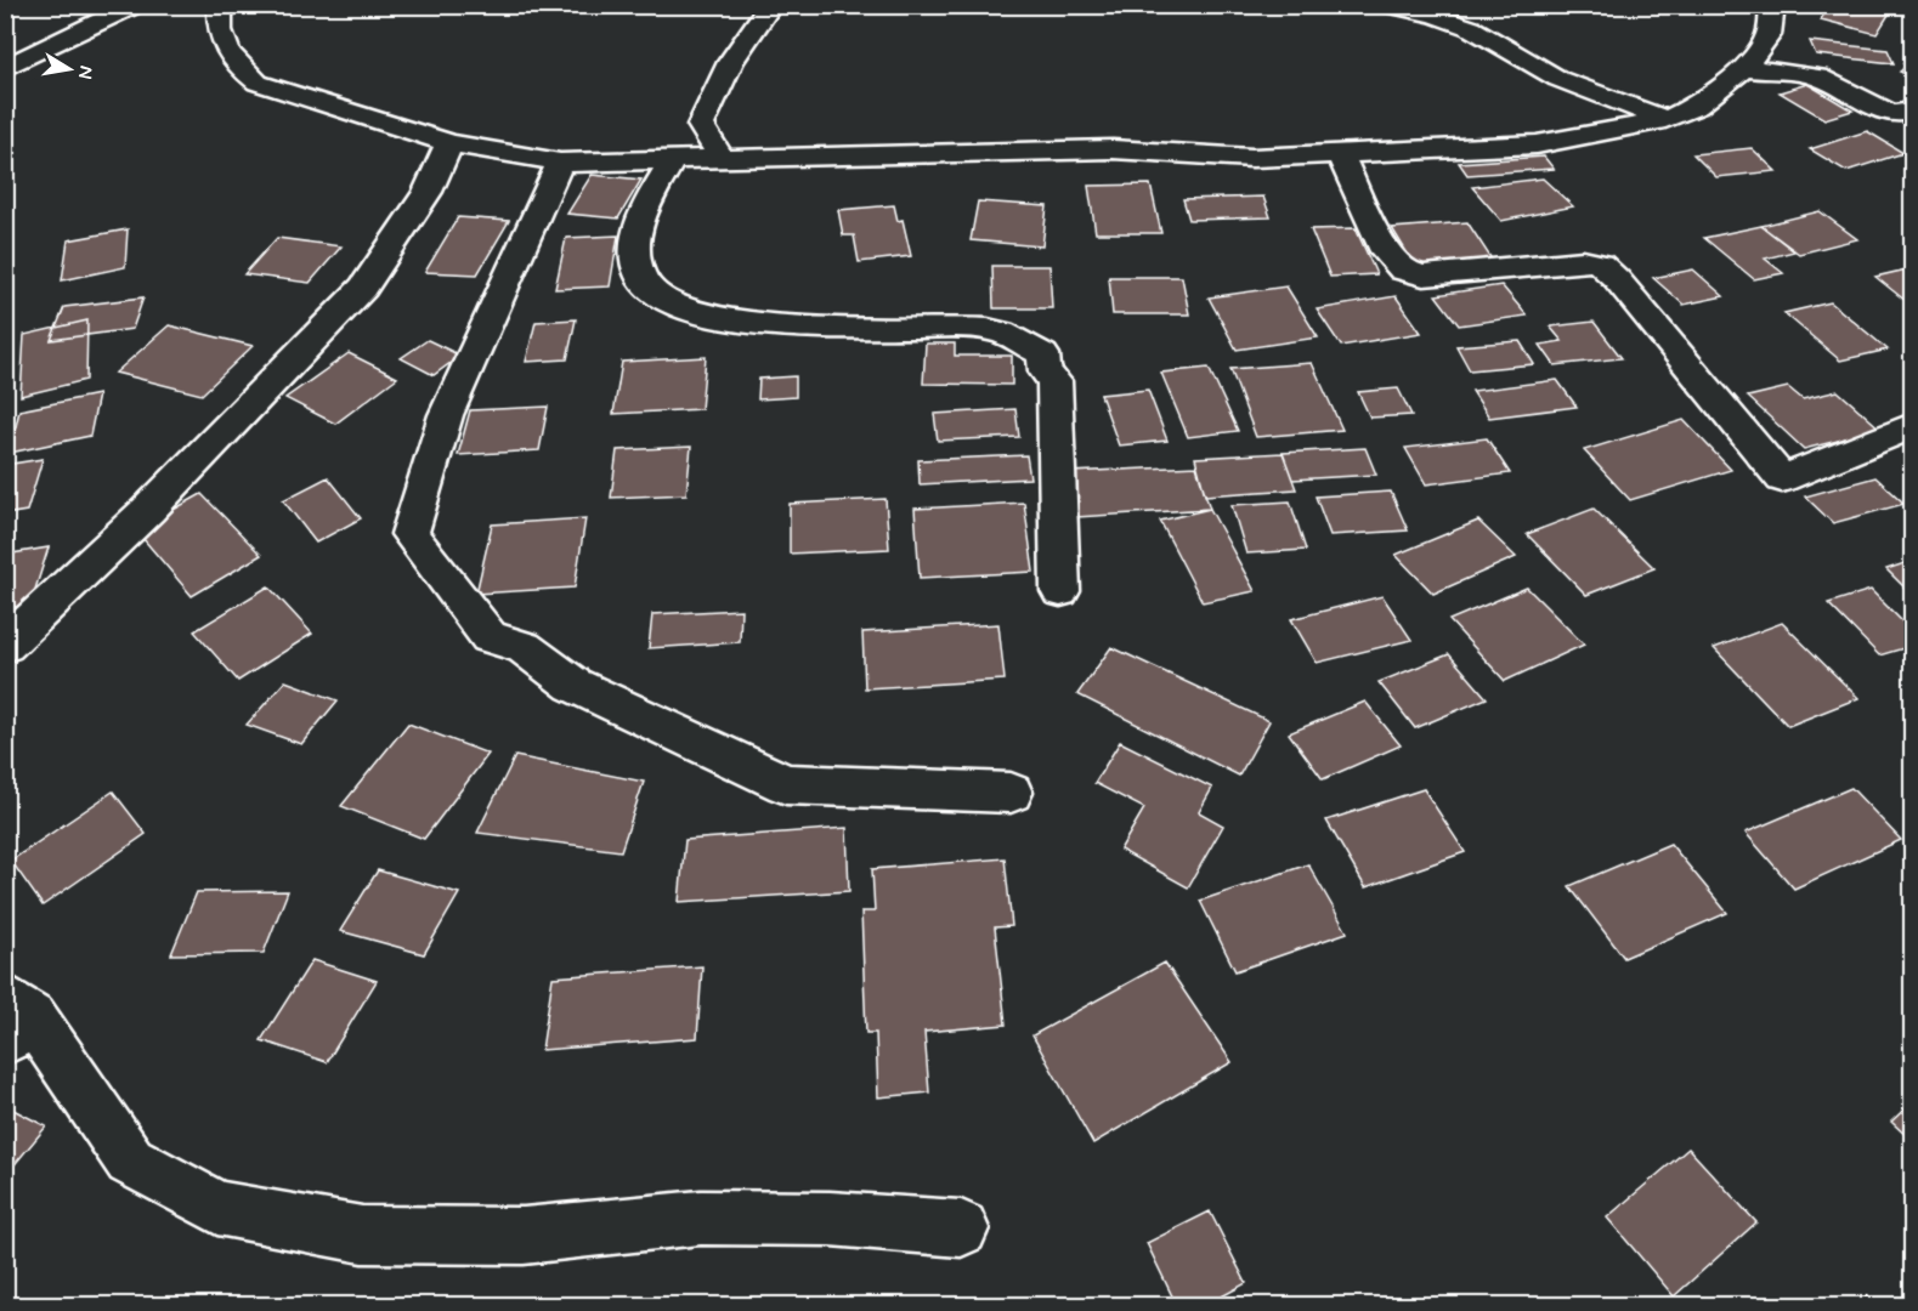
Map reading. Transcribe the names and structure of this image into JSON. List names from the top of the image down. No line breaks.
{"north":"right"}
